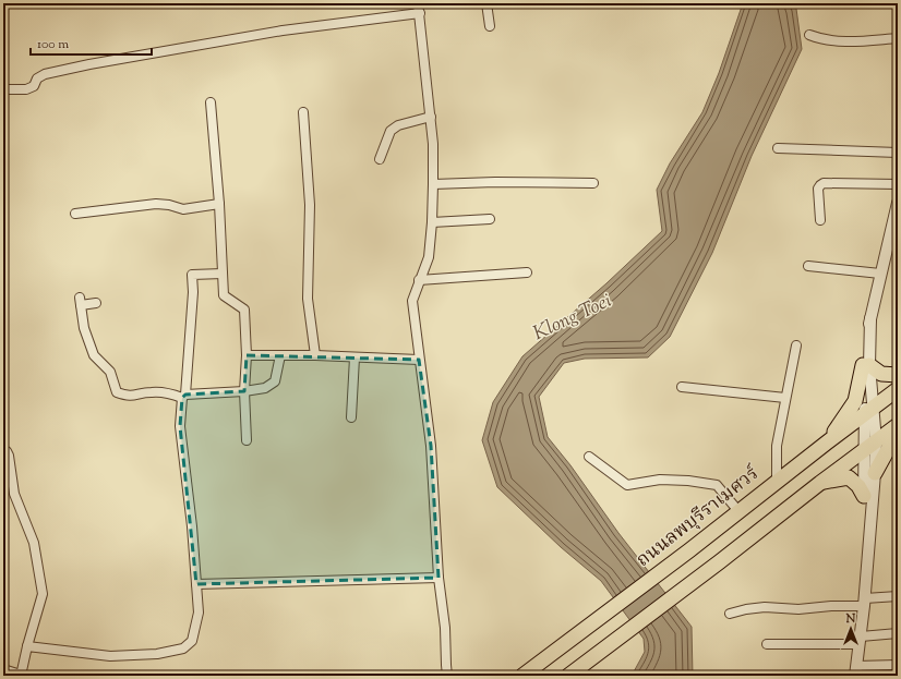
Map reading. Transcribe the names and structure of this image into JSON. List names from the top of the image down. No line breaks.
{"streets":{"main road":["ถนนลพบุรีราเมศวร์"]},"water":["Klong Toei"],"scale_bar":"100 m","north":"top"}
